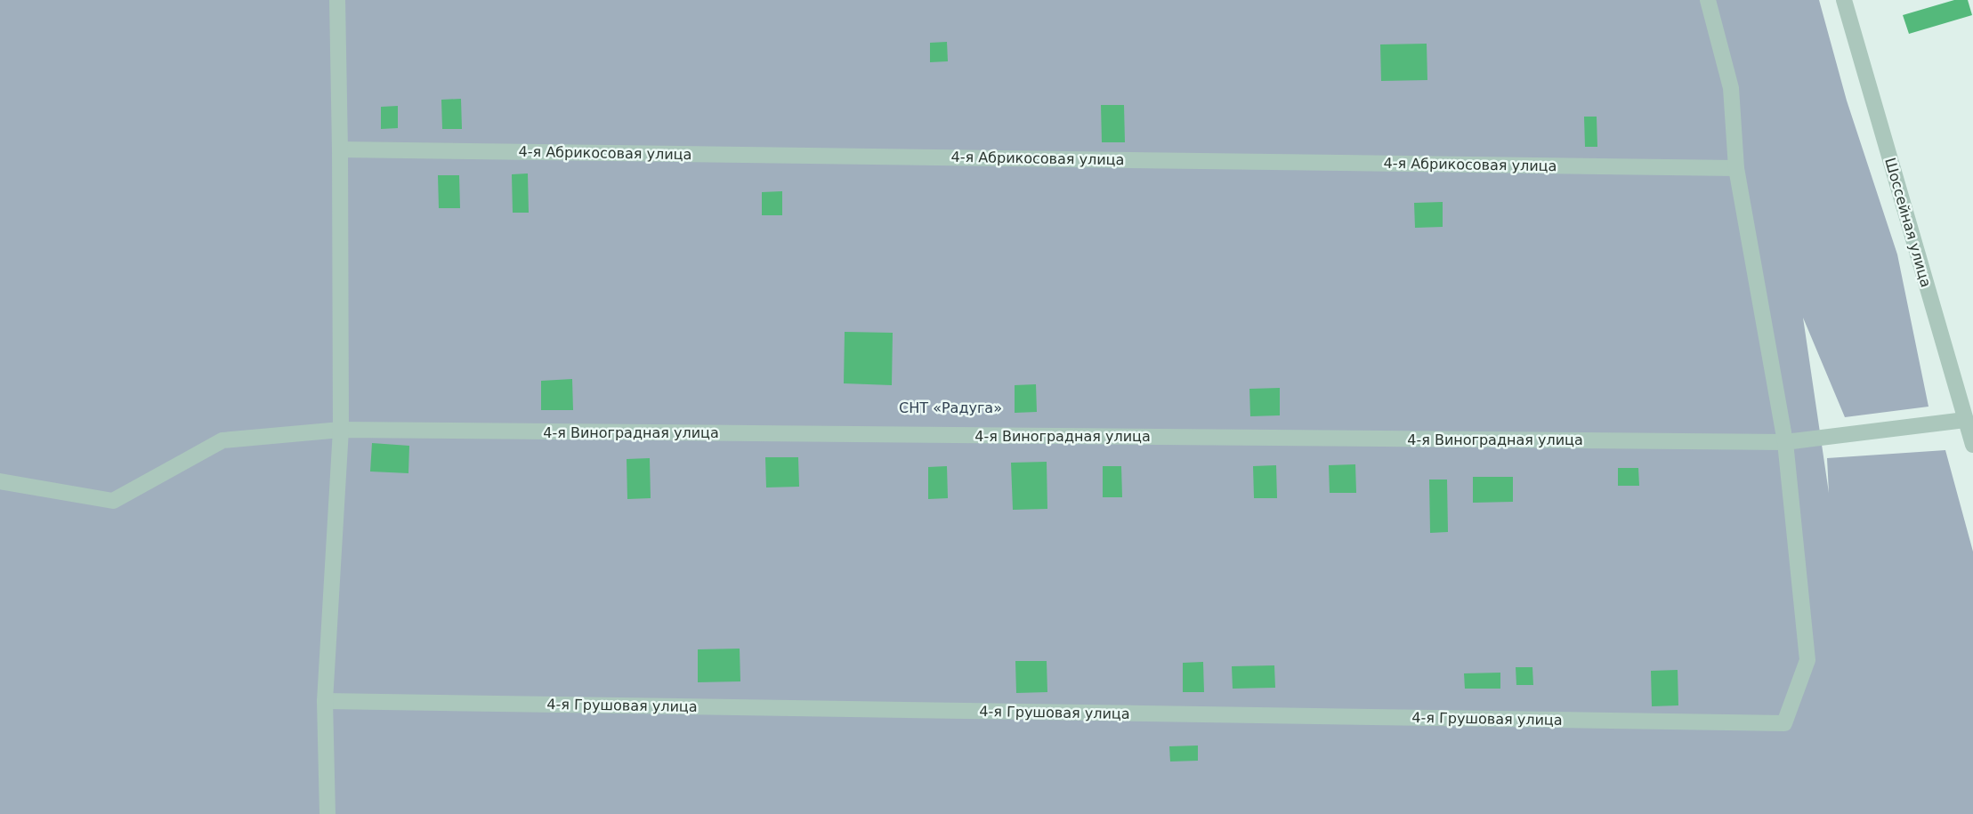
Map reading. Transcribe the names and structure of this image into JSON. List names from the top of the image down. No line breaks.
{"streets":{"street":["4-я Абрикосовая улица","Шоссейная улица","4-я Виноградная улица","4-я Грушовая улица"]},"crossings":[["Шоссейная улица","4-я Виноградная улица"],["4-я Виноградная улица","4-я Грушовая улица"]],"parks":["СНТ «Радуга»"]}
